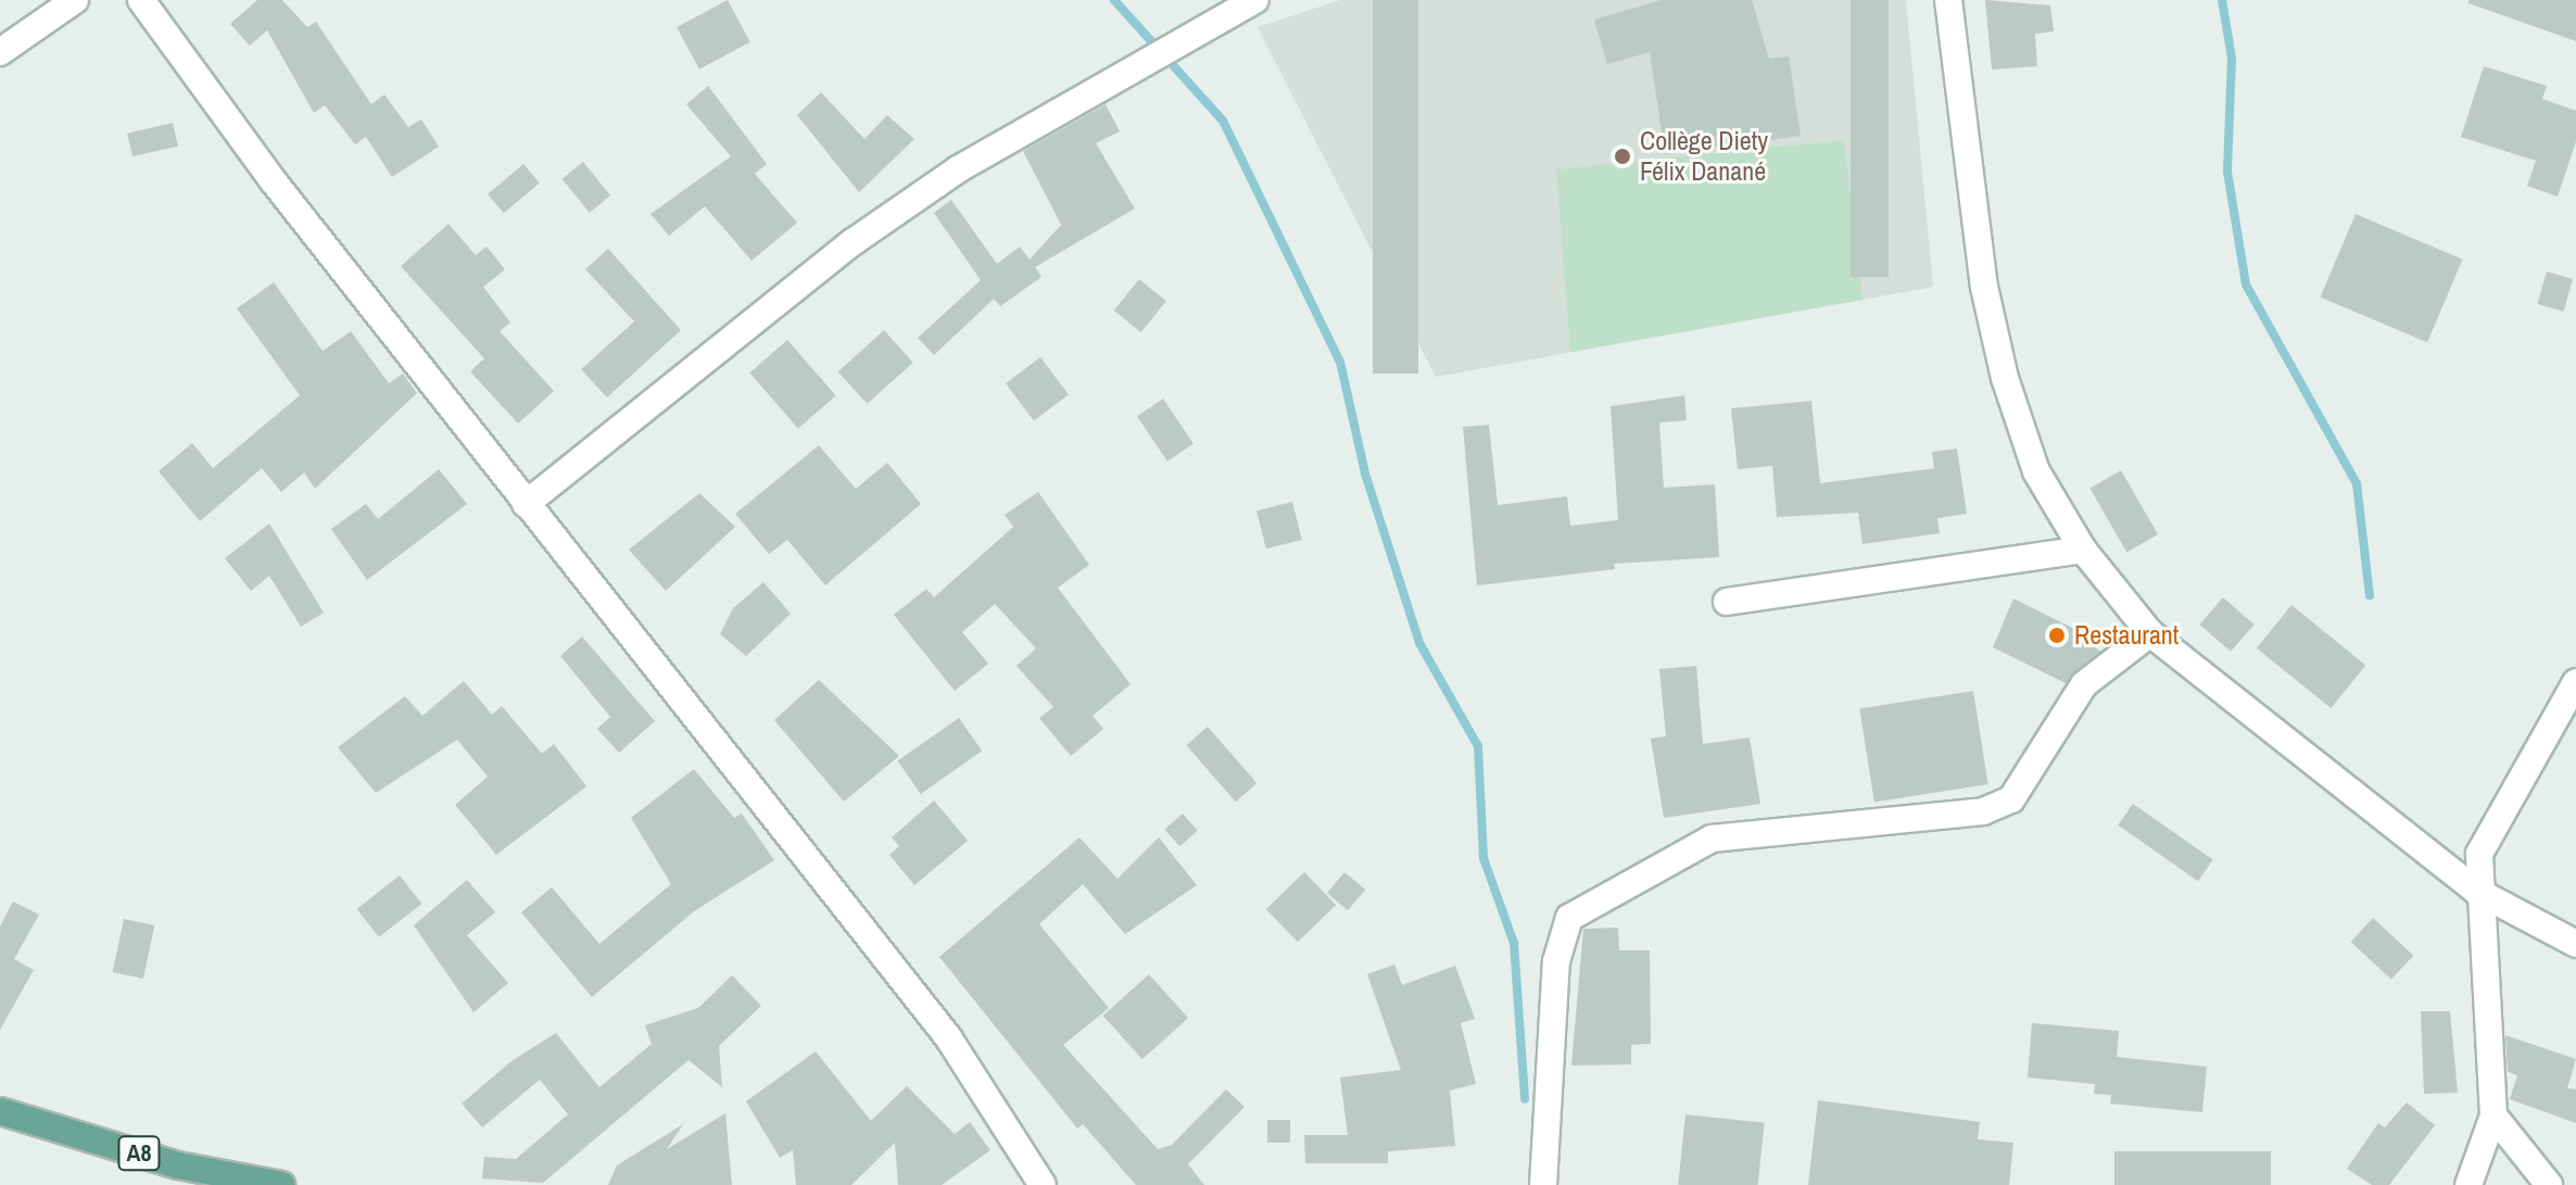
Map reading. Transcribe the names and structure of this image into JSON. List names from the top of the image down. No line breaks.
{"streets":{"main road":["A8"]},"places":["Collège Diety Félix Danané","Restaurant"]}
